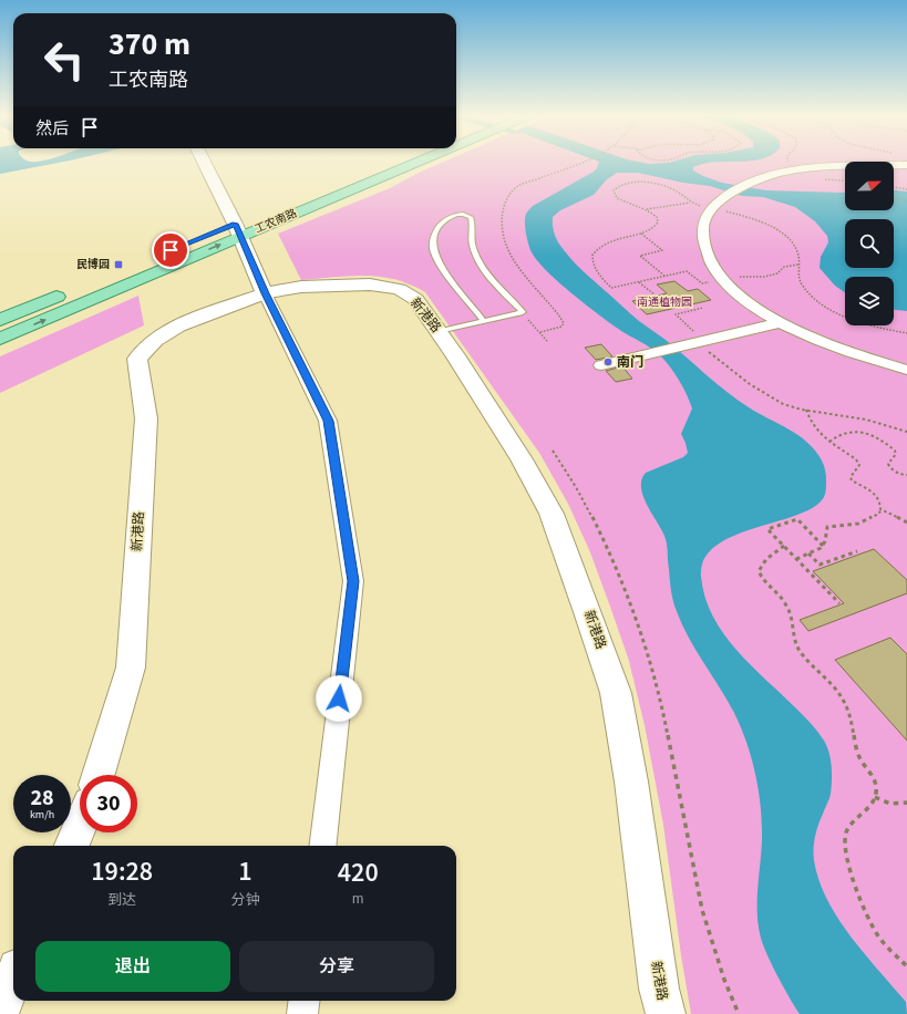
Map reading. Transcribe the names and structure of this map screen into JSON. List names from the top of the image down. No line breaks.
{"streets":{"main road":["工农南路"],"street":["新港路"]},"parks":["南通植物园"],"places":{"transit":["民博园"],"other":["南门"]},"north":"right","page":{"turn":["370 m","工农南路"],"then":"然后","speed":"28 km/h","limit":"30","eta":["19:28","到达","1","分钟","420","m"],"buttons":["退出","分享"]}}
